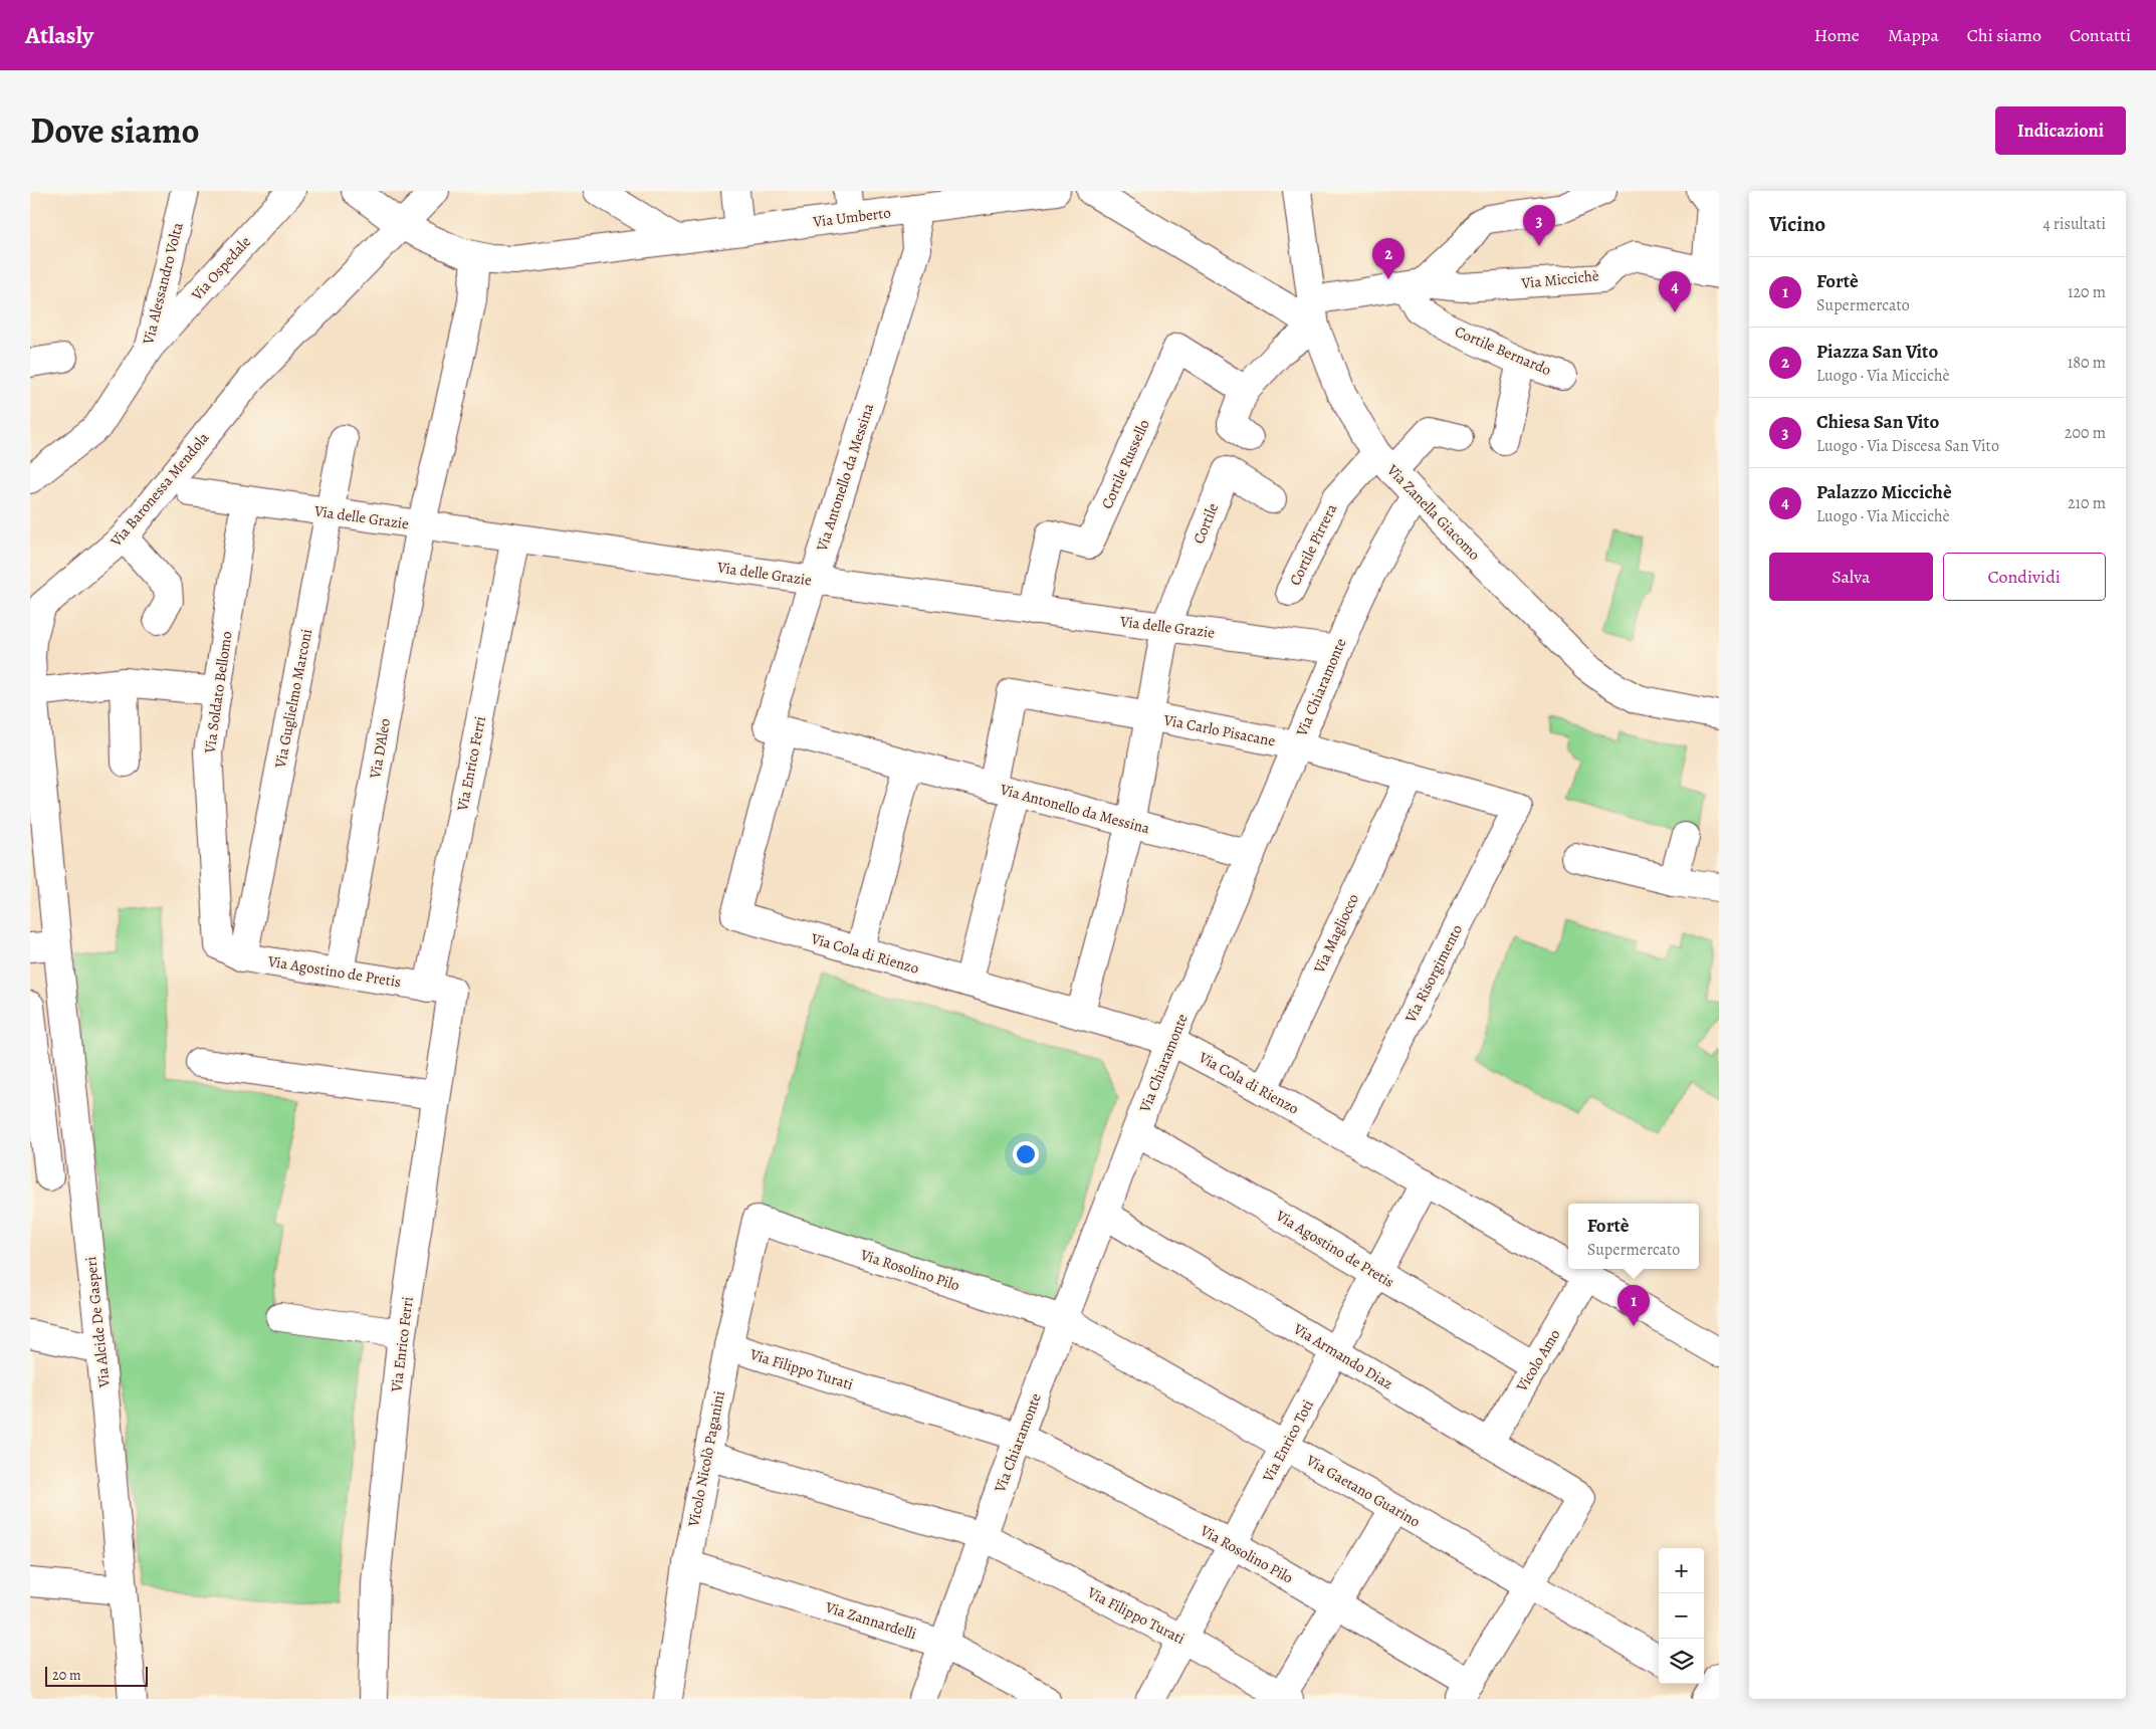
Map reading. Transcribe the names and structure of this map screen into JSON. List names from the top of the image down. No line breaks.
{"streets":{"street":["Via Umberto","Via Ospedale","Via Miccichè","Via Alessandro Volta","Cortile Bernardo","Cortile Russello","Via Antonello da Messina","Via Baronessa Mendola","Via Zanella Giacomo","Via delle Grazie","Cortile","Cortile Pirrera","Via Chiaramonte","Via Soldato Bellomo","Via Guglielmo Marconi","Via Carlo Pisacane","Via D'Aleo","Via Enrico Ferri","Via Magliocco","Via Cola di Rienzo","Via Agostino de Pretis","Via Risorgimento","Via Rosolino Pilo","Via Alcide De Gasperi","Via Armando Diaz","Vicolo Amo","Via Filippo Turati","Via Enrico Toti","Vicolo Nicolò Paganini","Via Gaetano Guarino","Via Zannardelli"]},"crossings":[["Via Umberto","Via Antonello da Messina"],["Via Umberto","Via Baronessa Mendola"],["Via Umberto","Via D'Aleo"],["Via Ospedale","Via Alessandro Volta"],["Via Miccichè","Cortile Bernardo"],["Via Miccichè","Via Zanella Giacomo"],["Cortile Russello","Via delle Grazie"],["Via Antonello da Messina","Via delle Grazie"],["Via Antonello da Messina","Via Chiaramonte"],["Via Antonello da Messina","Via Carlo Pisacane"],["Via Antonello da Messina","Via Cola di Rienzo"],["Via Baronessa Mendola","Via Alcide De Gasperi"],["Via Zanella Giacomo","Cortile Pirrera"],["Via Zanella Giacomo","Via Chiaramonte"],["Via delle Grazie","Cortile"],["Via delle Grazie","Via Chiaramonte"],["Via delle Grazie","Via Soldato Bellomo"],["Via delle Grazie","Via Guglielmo Marconi"],["Via delle Grazie","Via D'Aleo"],["Via delle Grazie","Via Enrico Ferri"],["Via Chiaramonte","Via Carlo Pisacane"],["Via Chiaramonte","Via Cola di Rienzo"],["Via Chiaramonte","Via Agostino de Pretis"],["Via Chiaramonte","Via Rosolino Pilo"],["Via Chiaramonte","Via Armando Diaz"],["Via Chiaramonte","Via Filippo Turati"],["Via Chiaramonte","Via Gaetano Guarino"],["Via Chiaramonte","Via Zannardelli"],["Via Soldato Bellomo","Via Guglielmo Marconi"],["Via Soldato Bellomo","Via Agostino de Pretis"],["Via Guglielmo Marconi","Via Agostino de Pretis"],["Via Carlo Pisacane","Via Magliocco"],["Via Carlo Pisacane","Via Risorgimento"],["Via D'Aleo","Via Agostino de Pretis"],["Via Enrico Ferri","Via Agostino de Pretis"],["Via Magliocco","Via Cola di Rienzo"],["Via Cola di Rienzo","Via Risorgimento"],["Via Cola di Rienzo","Vicolo Amo"],["Via Cola di Rienzo","Via Enrico Toti"],["Via Agostino de Pretis","Vicolo Amo"],["Via Agostino de Pretis","Via Enrico Toti"],["Via Rosolino Pilo","Via Filippo Turati"],["Via Rosolino Pilo","Via Enrico Toti"],["Via Rosolino Pilo","Vicolo Nicolò Paganini"],["Via Rosolino Pilo","Via Gaetano Guarino"],["Via Armando Diaz","Vicolo Amo"],["Via Armando Diaz","Via Enrico Toti"],["Via Armando Diaz","Via Gaetano Guarino"],["Via Filippo Turati","Via Enrico Toti"],["Via Filippo Turati","Vicolo Nicolò Paganini"],["Via Enrico Toti","Via Gaetano Guarino"],["Vicolo Nicolò Paganini","Via Zannardelli"]],"scale_bar":"20 m","page":{"header":"Atlasly","nav":["Home","Mappa","Chi siamo","Contatti"],"title":"Dove siamo","buttons":["Indicazioni",["Salva","Condividi"]],"heading":["Vicino","4 risultati"],"pins":["3","2","4","1"],"list":[{"mark":"1","name":"Fortè","note":"Supermercato","value":"120 m"},{"mark":"2","name":"Piazza San Vito","note":"Luogo · Via Miccichè","value":"180 m"},{"mark":"3","name":"Chiesa San Vito","note":"Luogo · Via Discesa San Vito","value":"200 m"},{"mark":"4","name":"Palazzo Miccichè","note":"Luogo · Via Miccichè","value":"210 m"}],"popup":["Fortè","Supermercato"],"map_buttons":["+","−"],"scale":"20 m"}}
